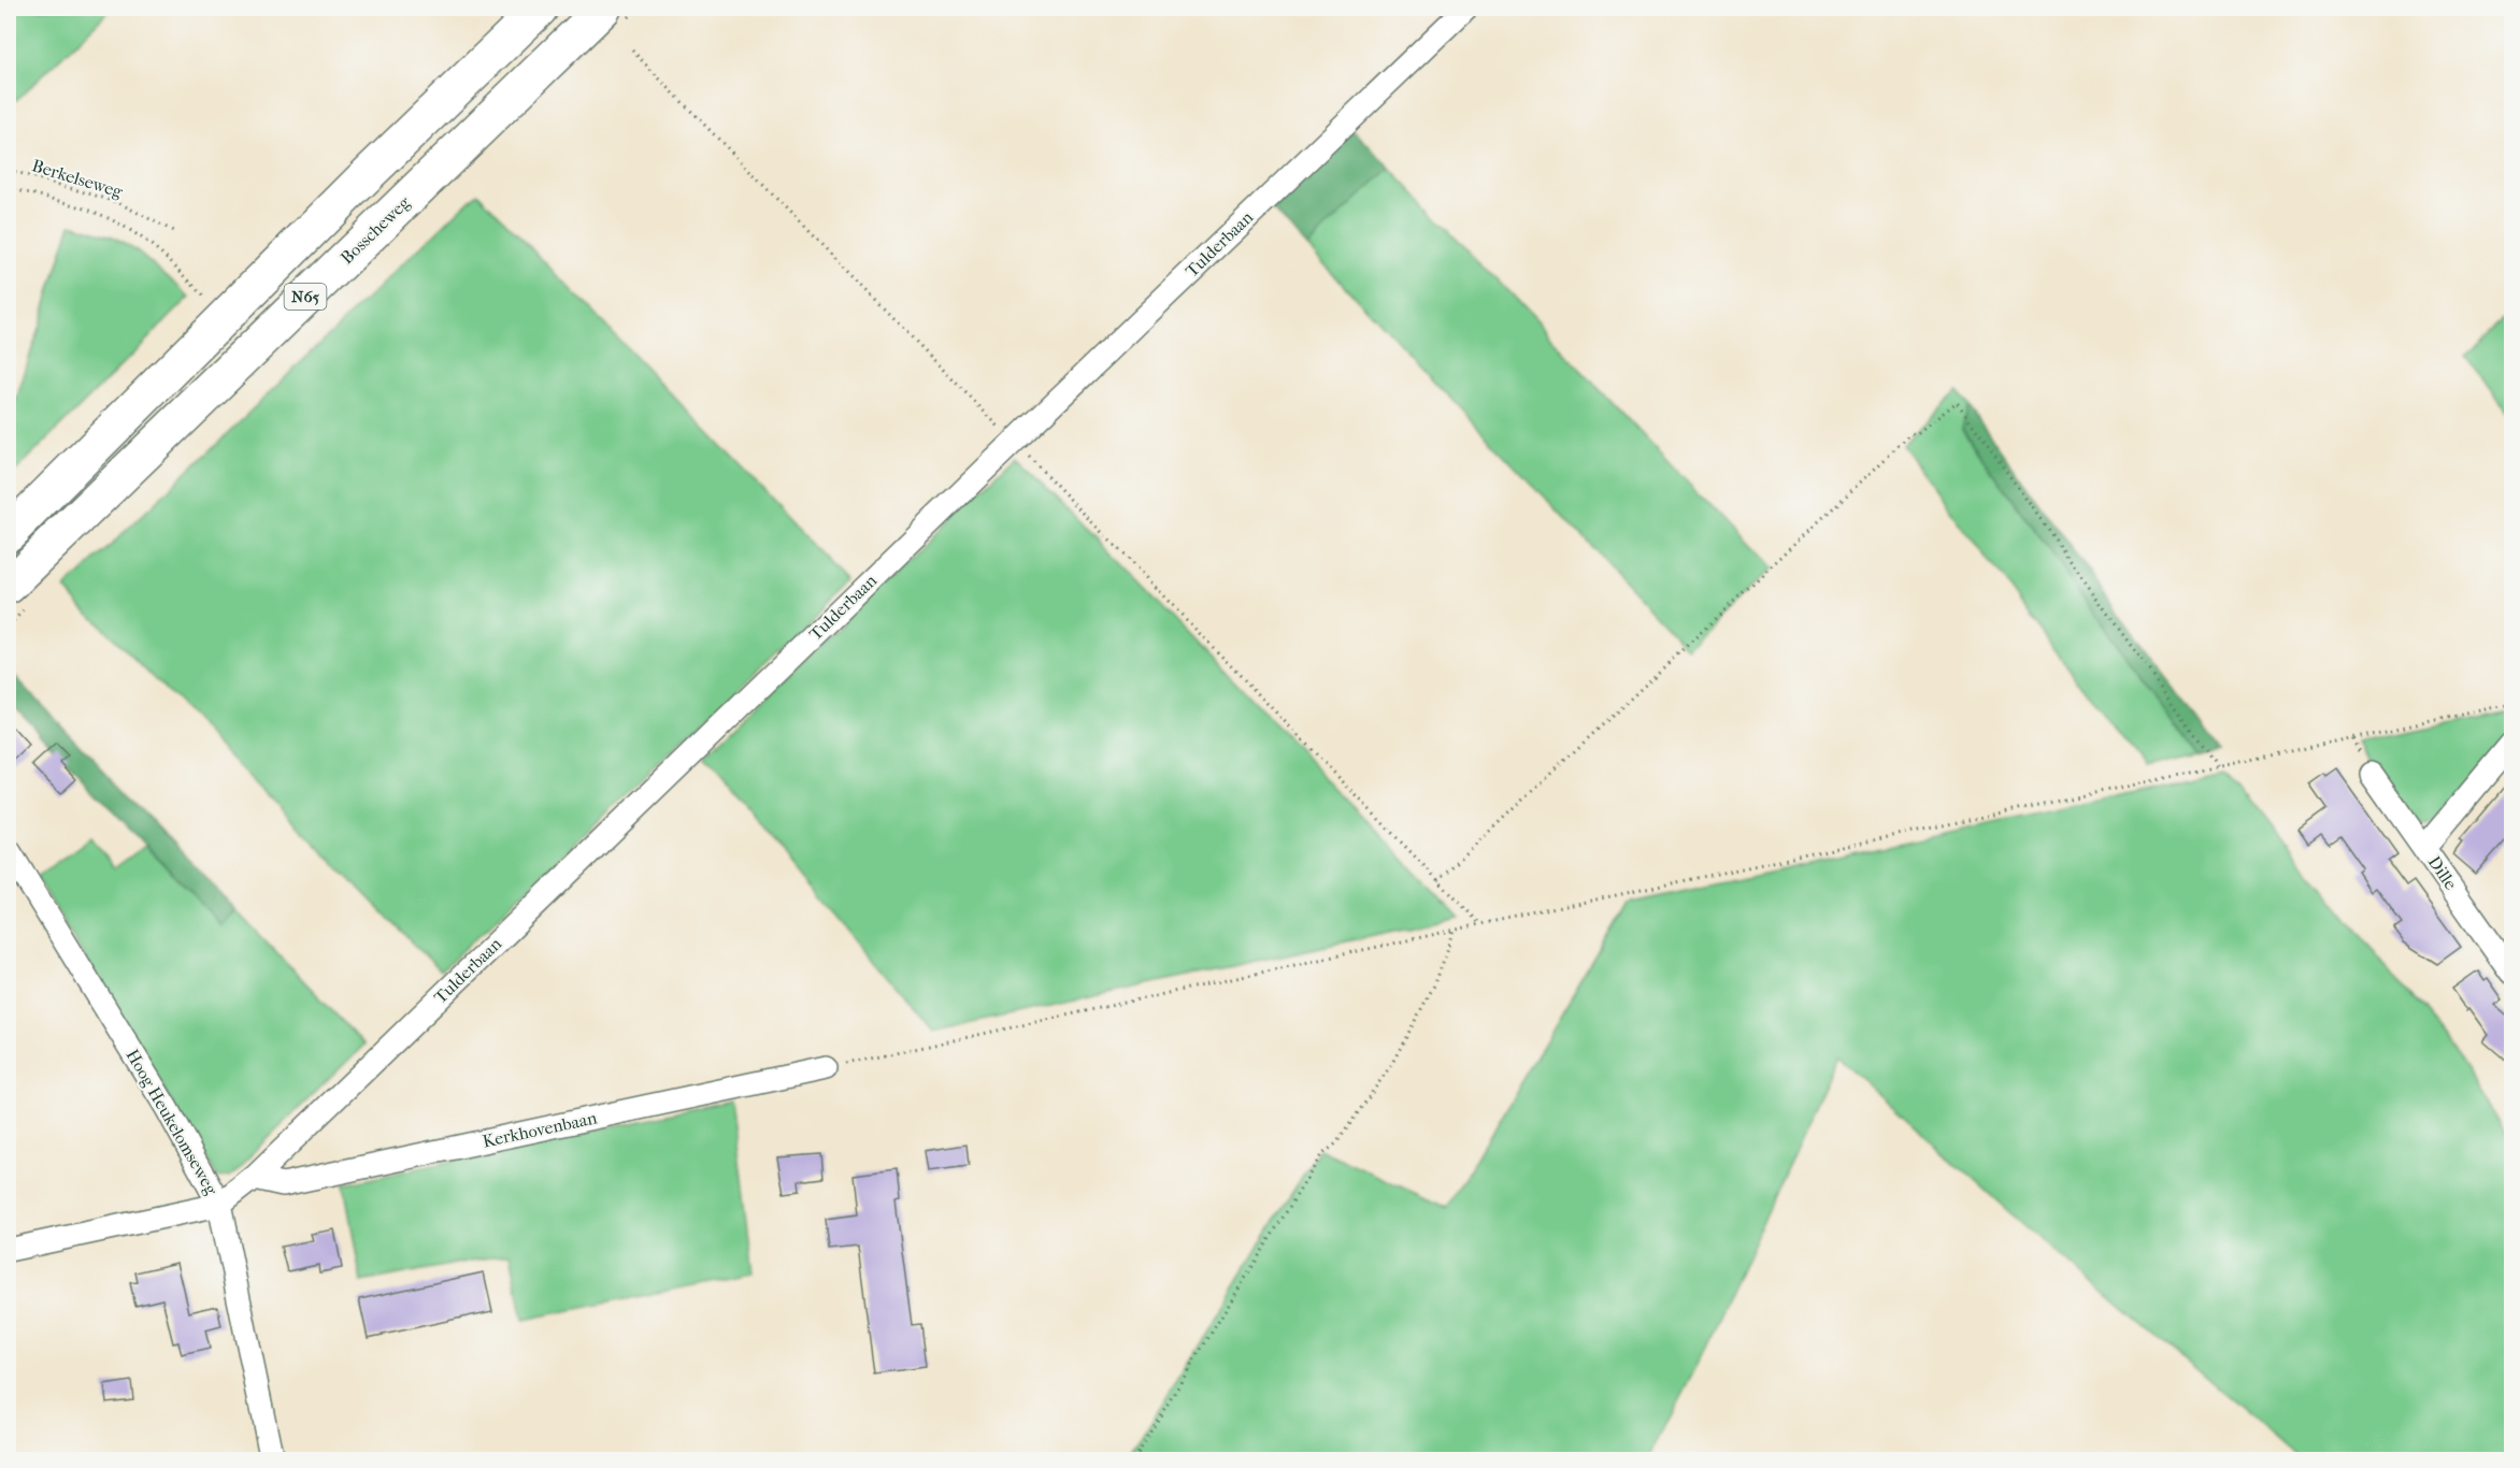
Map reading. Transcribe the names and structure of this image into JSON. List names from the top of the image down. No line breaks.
{"streets":{"main road":["Bosscheweg","N65"],"street":["Tulderbaan","Dille","Hoog Heukelomseweg","Kerkhovenbaan"],"path":["Berkelseweg"]},"crossings":[["Tulderbaan","Hoog Heukelomseweg"],["Tulderbaan","Kerkhovenbaan"]]}
